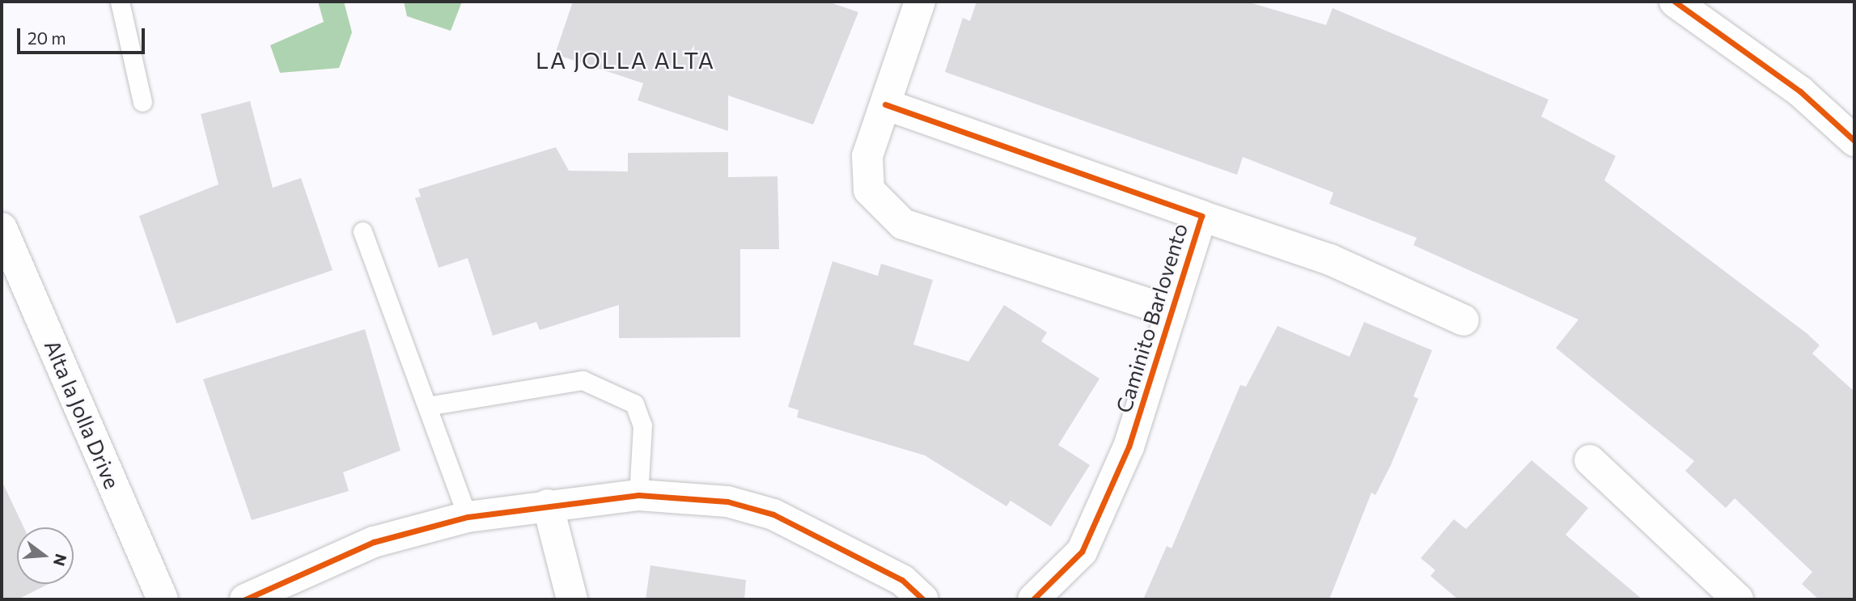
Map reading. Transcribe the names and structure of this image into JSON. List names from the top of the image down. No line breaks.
{"streets":{"street":["Caminito Barlovento","Alta la Jolla Drive"]},"districts":["LA JOLLA ALTA"],"scale_bar":"20 m","north":"right"}
